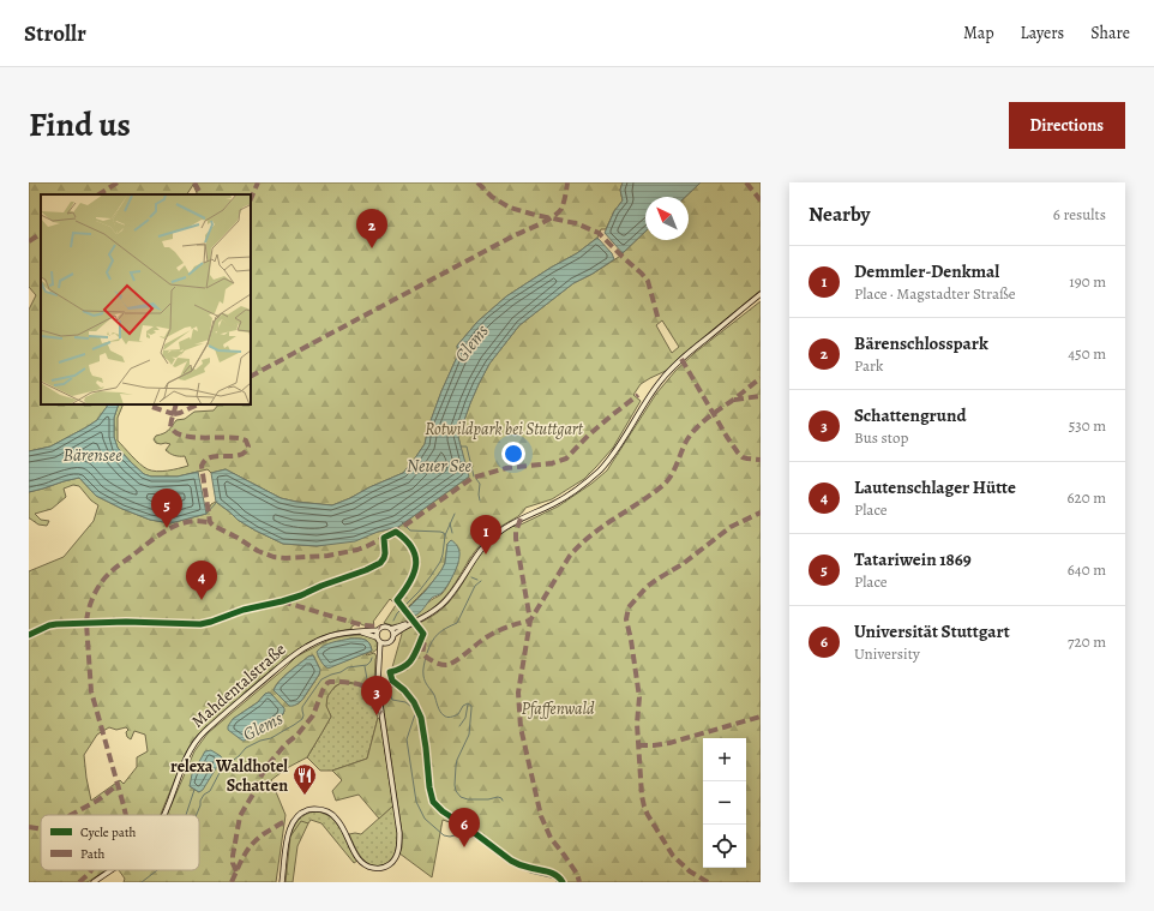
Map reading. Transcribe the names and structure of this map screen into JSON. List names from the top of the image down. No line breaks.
{"streets":{"main road":["Mahdentalstraße"]},"water":["Glems","Bärensee","Neuer See"],"parks":["Rotwildpark bei Stuttgart","Pfaffenwald"],"places":{"restaurant":["relexa Waldhotel Schatten"]},"legend":["Cycle path","Path"],"north":"top left","page":{"header":"Strollr","nav":["Map","Layers","Share"],"title":"Find us","buttons":"Directions","heading":["Nearby","6 results"],"pins":["2","5","1","4","3","6"],"list":[{"mark":"1","name":"Demmler-Denkmal","note":"Place · Magstadter Straße","value":"190 m"},{"mark":"2","name":"Bärenschlosspark","note":"Park","value":"450 m"},{"mark":"3","name":"Schattengrund","note":"Bus stop","value":"530 m"},{"mark":"4","name":"Lautenschlager Hütte","note":"Place","value":"620 m"},{"mark":"5","name":"Tatariwein 1869","note":"Place","value":"640 m"},{"mark":"6","name":"Universität Stuttgart","note":"University","value":"720 m"}],"map_buttons":["+","−"]}}
